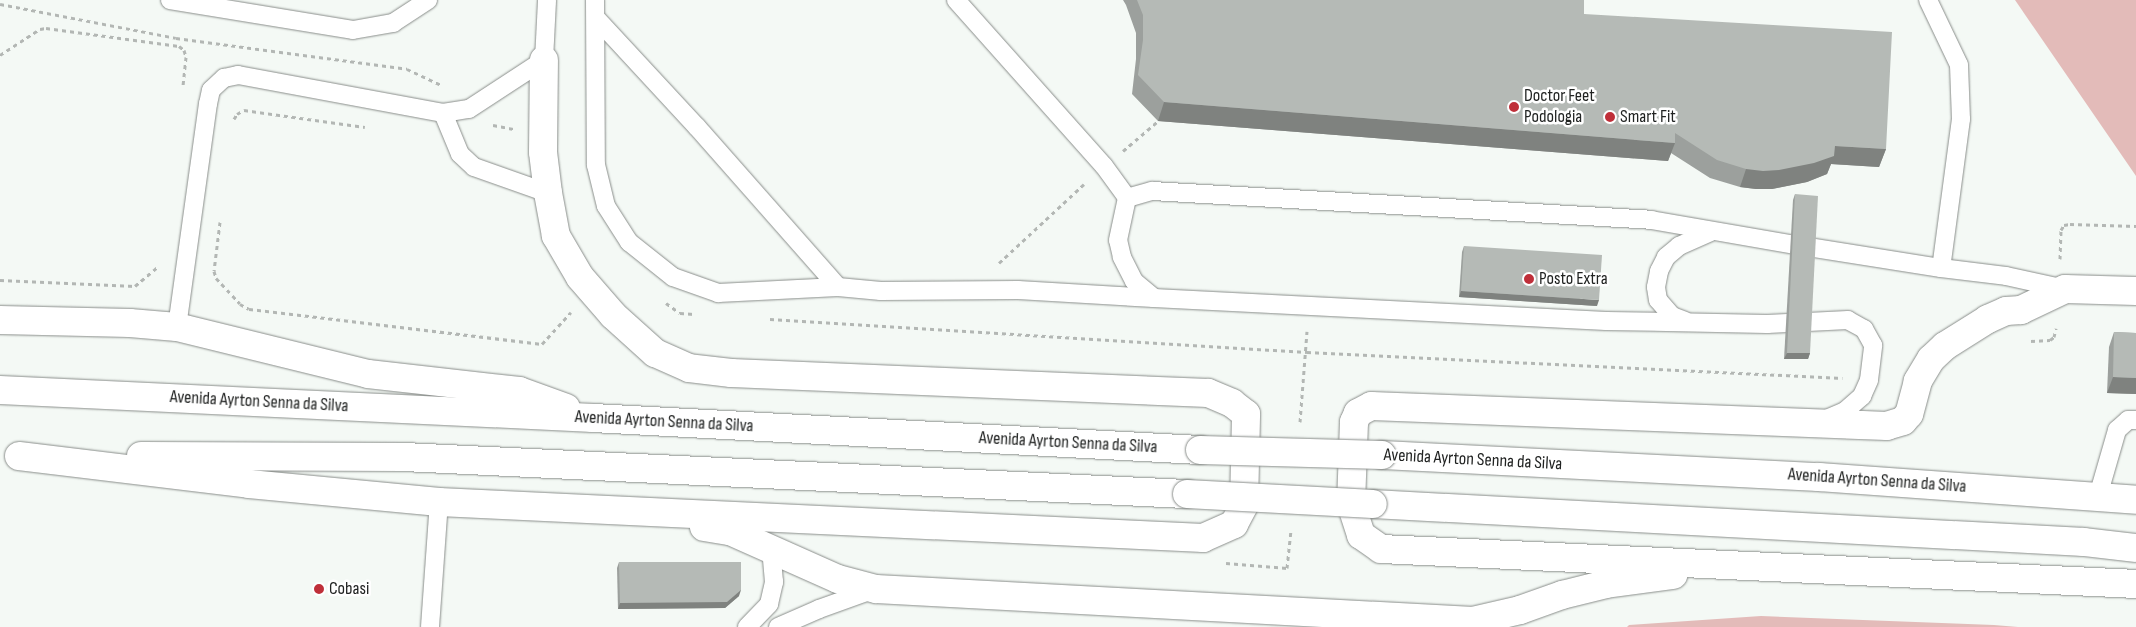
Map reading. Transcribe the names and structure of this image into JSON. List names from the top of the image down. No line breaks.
{"streets":{"highway":["Avenida Ayrton Senna da Silva"]},"places":["Doctor Feet Podologia","Smart Fit","Posto Extra","Cobasi"]}
